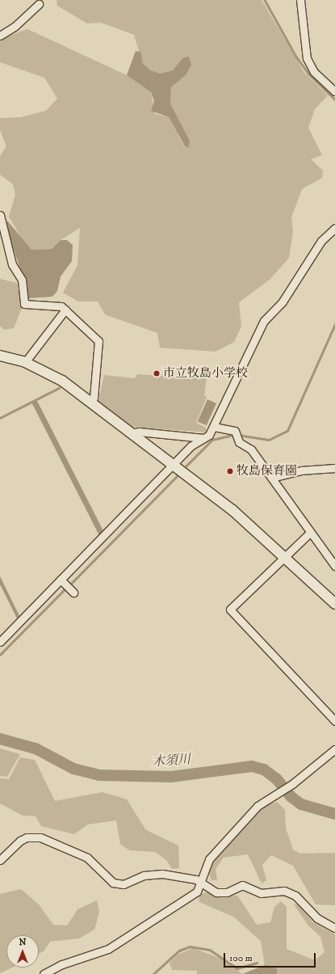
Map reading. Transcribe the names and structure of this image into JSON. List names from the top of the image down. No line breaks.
{"water":["木須川"],"places":["市立牧島小学校","牧島保育園"],"scale_bar":"100 m","north":"top"}
